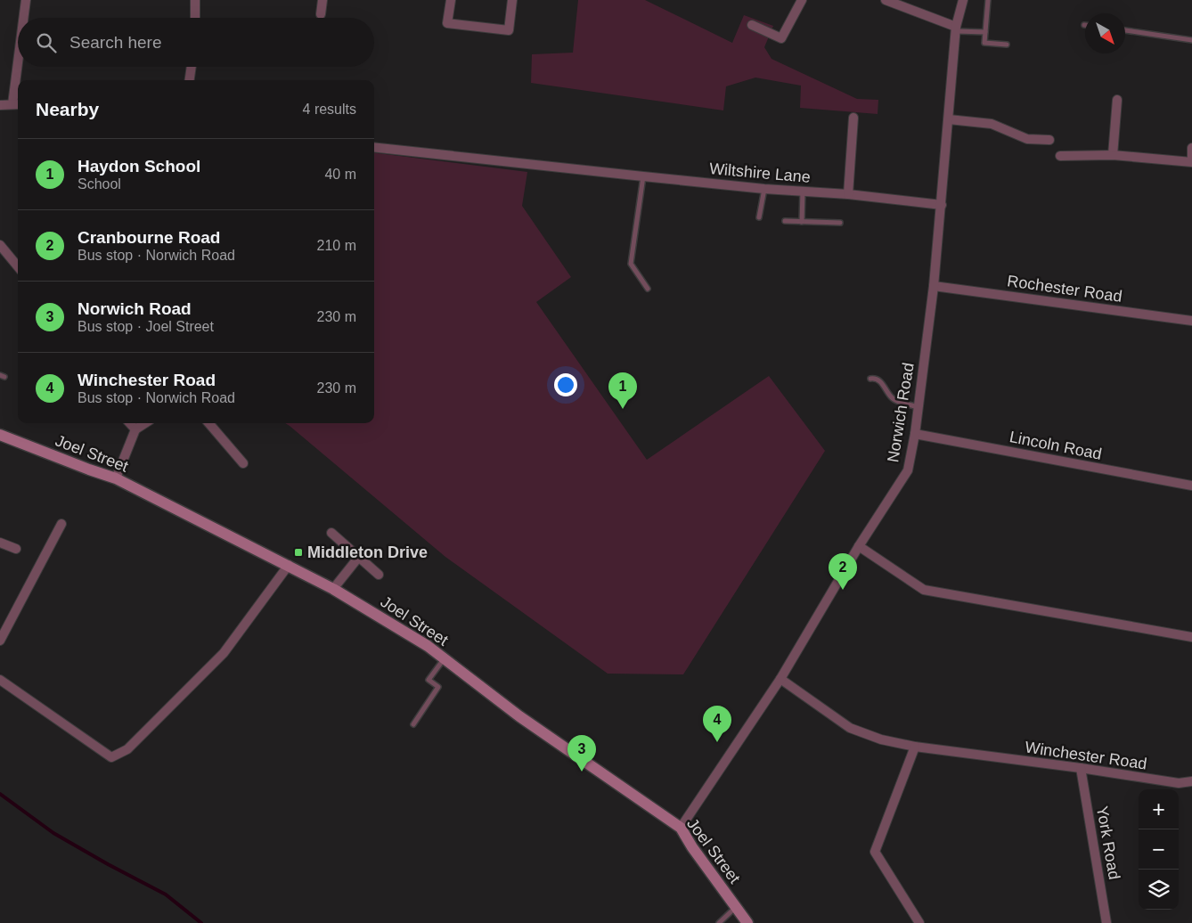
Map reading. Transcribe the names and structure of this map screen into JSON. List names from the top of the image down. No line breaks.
{"streets":{"main road":["Joel Street"],"street":["Wiltshire Lane","Rochester Road","Norwich Road","Lincoln Road","Winchester Road","York Road"]},"crossings":[["Wiltshire Lane","Norwich Road"],["Rochester Road","Norwich Road"],["Norwich Road","Lincoln Road"],["Norwich Road","Joel Street"],["Norwich Road","Winchester Road"],["Winchester Road","York Road"]],"places":{"transit":["Middleton Drive"]},"north":"bottom right","page":{"search":"Search here","heading":["Nearby","4 results"],"list":[{"mark":"1","name":"Haydon School","note":"School","value":"40 m"},{"mark":"2","name":"Cranbourne Road","note":"Bus stop · Norwich Road","value":"210 m"},{"mark":"3","name":"Norwich Road","note":"Bus stop · Joel Street","value":"230 m"},{"mark":"4","name":"Winchester Road","note":"Bus stop · Norwich Road","value":"230 m"}],"pins":["1","2","4","3"],"map_buttons":["+","−"]}}
